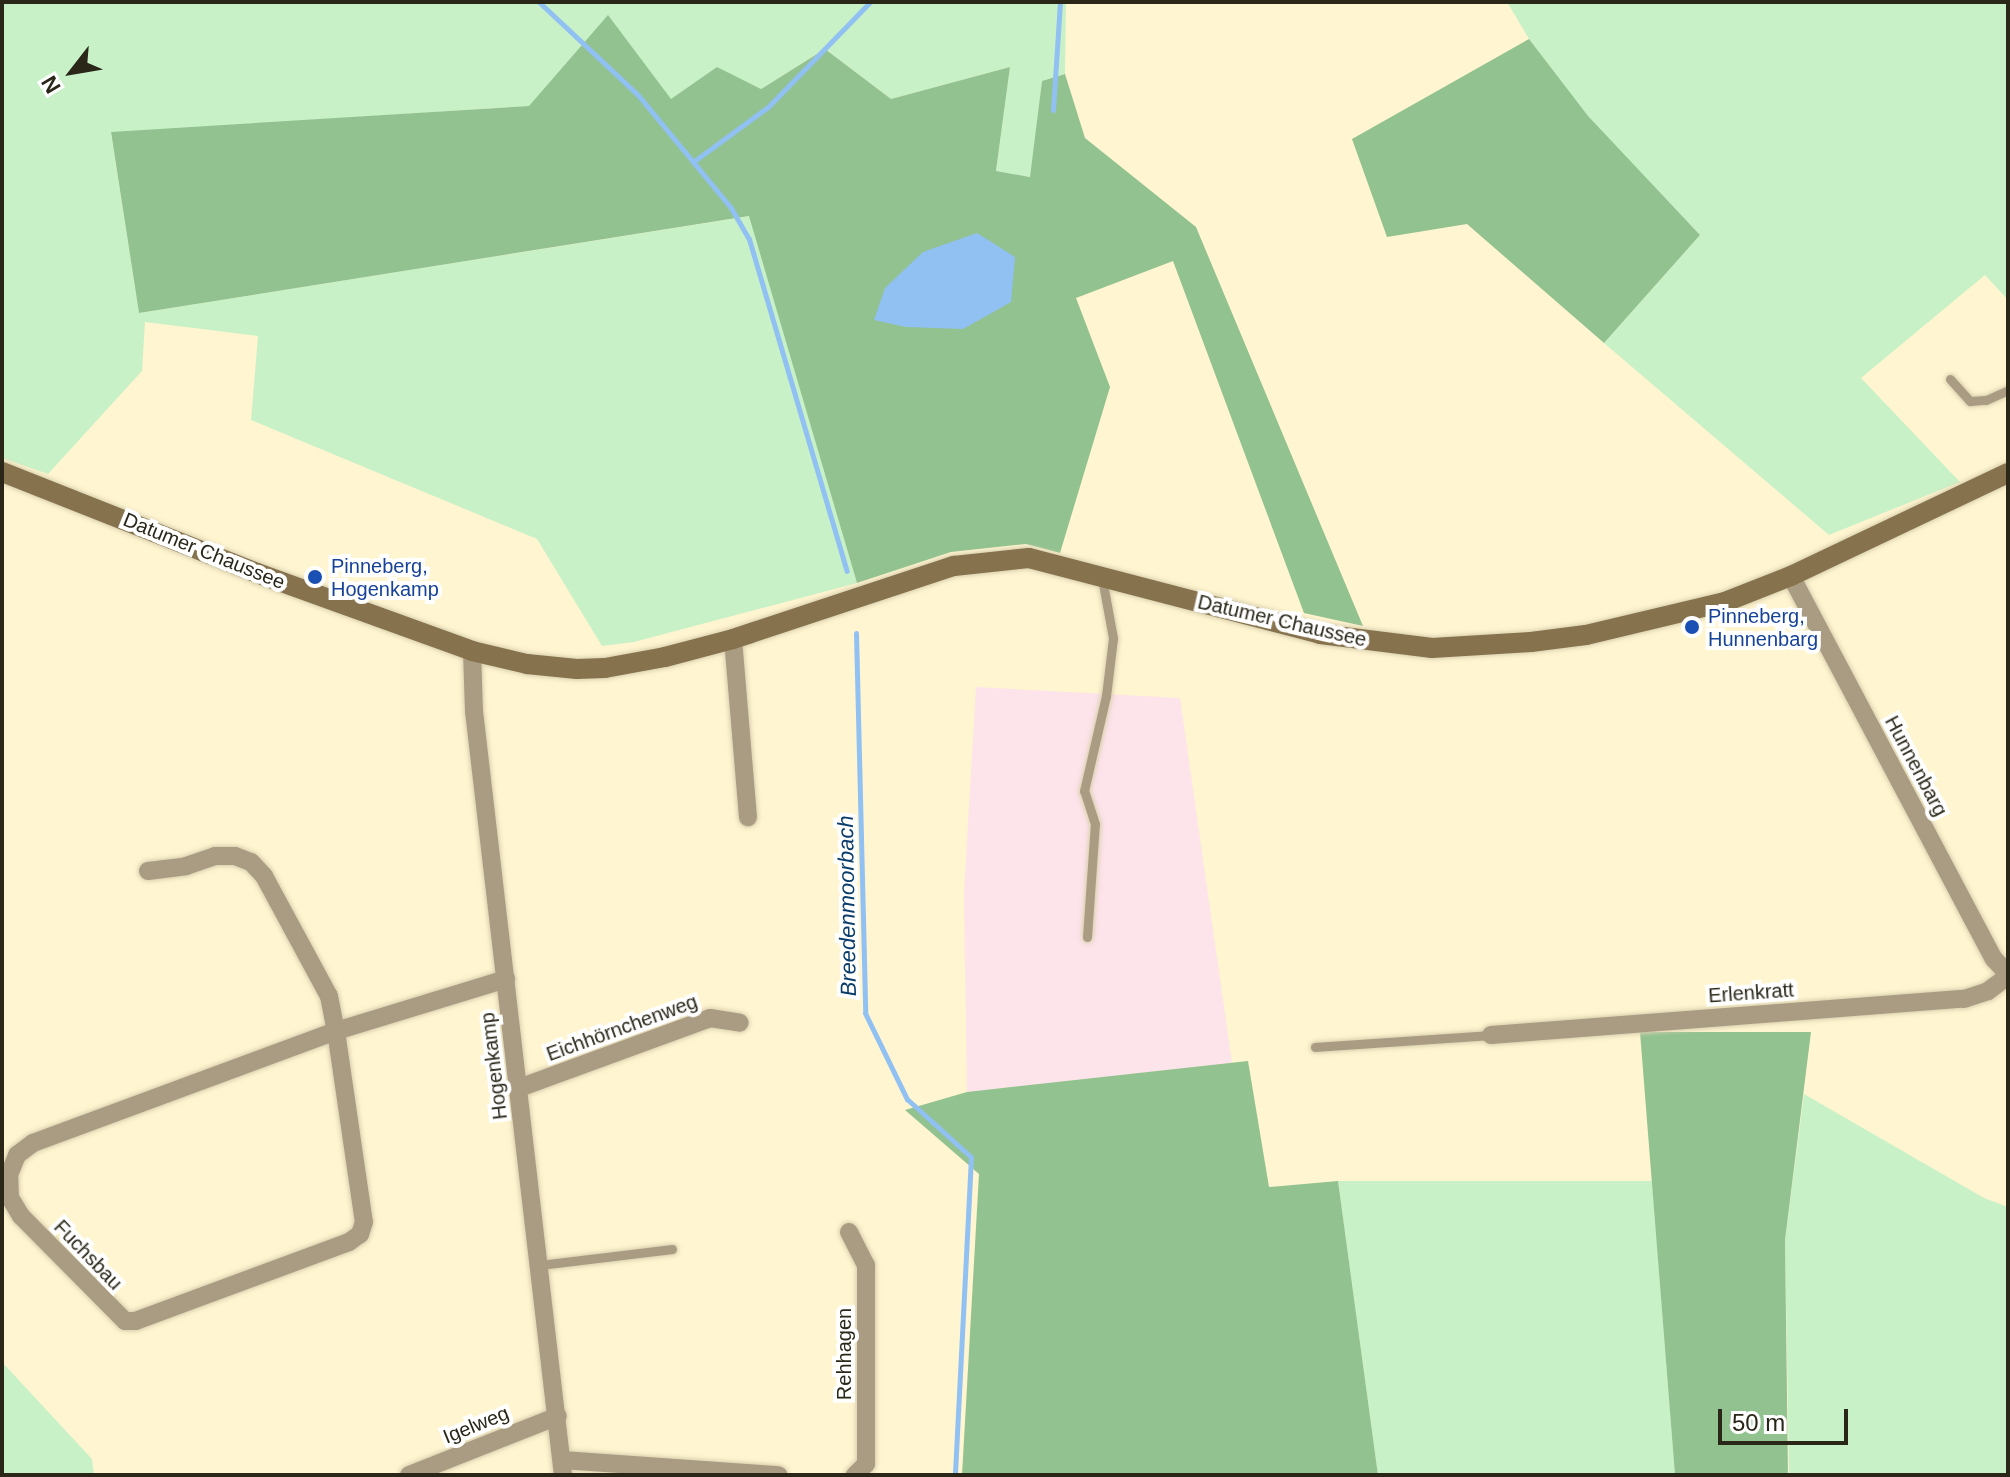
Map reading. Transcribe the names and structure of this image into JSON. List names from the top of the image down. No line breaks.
{"streets":{"street":["Datumer Chaussee","Hunnenbarg","Erlenkratt","Eichhörnchenweg","Hogenkamp","Fuchsbau","Rehhagen","Igelweg"]},"crossings":[["Datumer Chaussee","Hunnenbarg"],["Datumer Chaussee","Hogenkamp"],["Hunnenbarg","Erlenkratt"],["Eichhörnchenweg","Hogenkamp"],["Hogenkamp","Fuchsbau"],["Hogenkamp","Igelweg"]],"water":["Breedenmoorbach"],"places":["Pinneberg, Hogenkamp","Pinneberg, Hunnenbarg"],"scale_bar":"50 m","north":"bottom left"}
